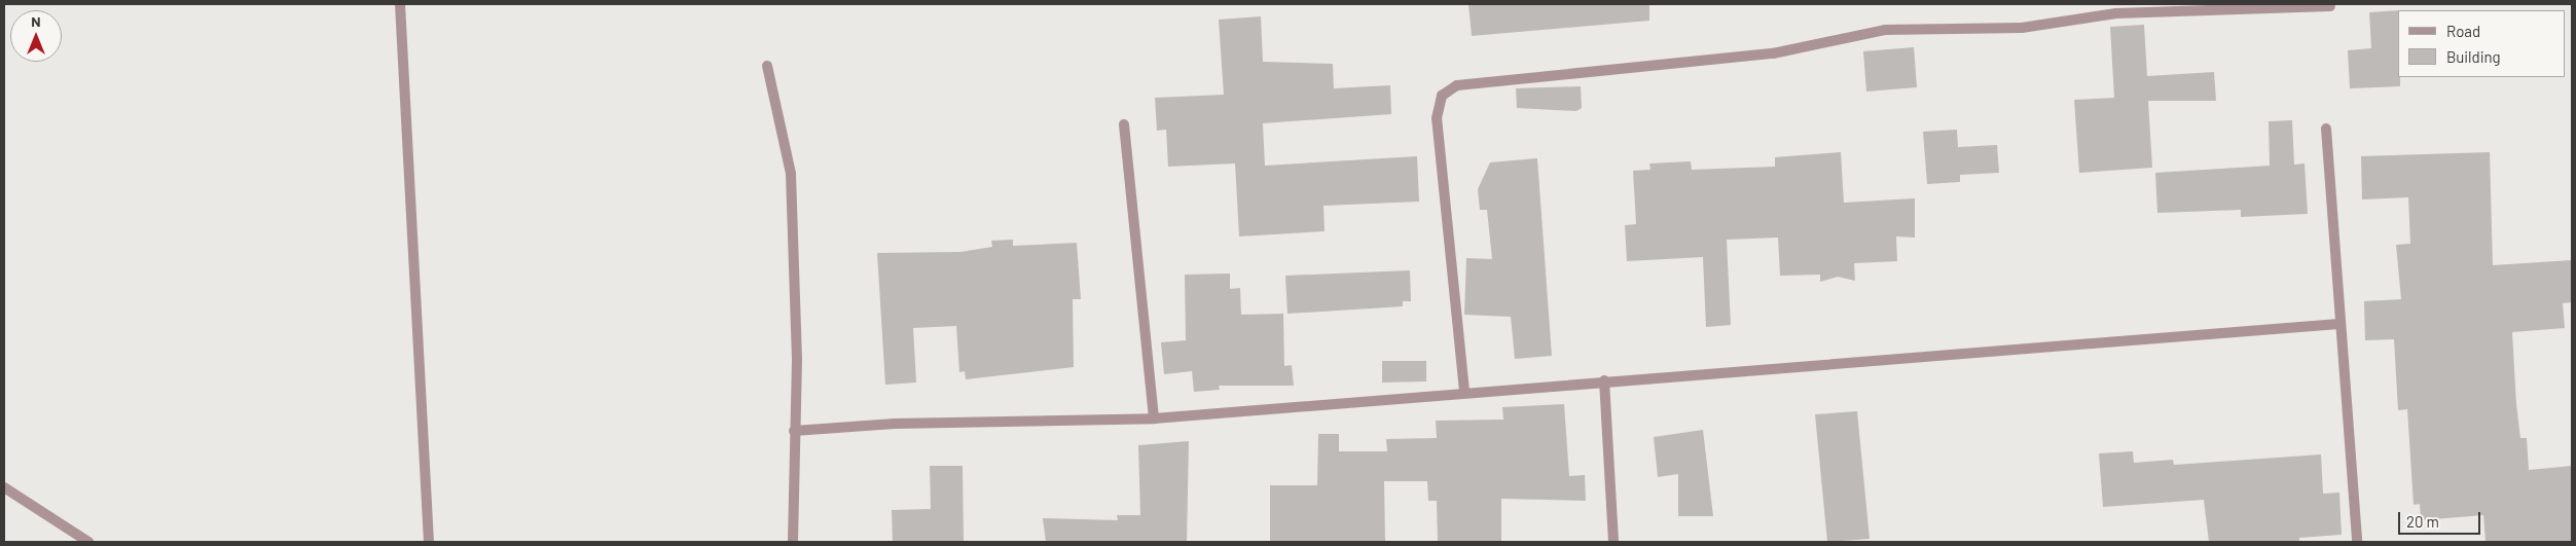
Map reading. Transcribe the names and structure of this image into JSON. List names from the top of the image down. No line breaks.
{"legend":["Road","Building"],"scale_bar":"20 m","north":"top"}
